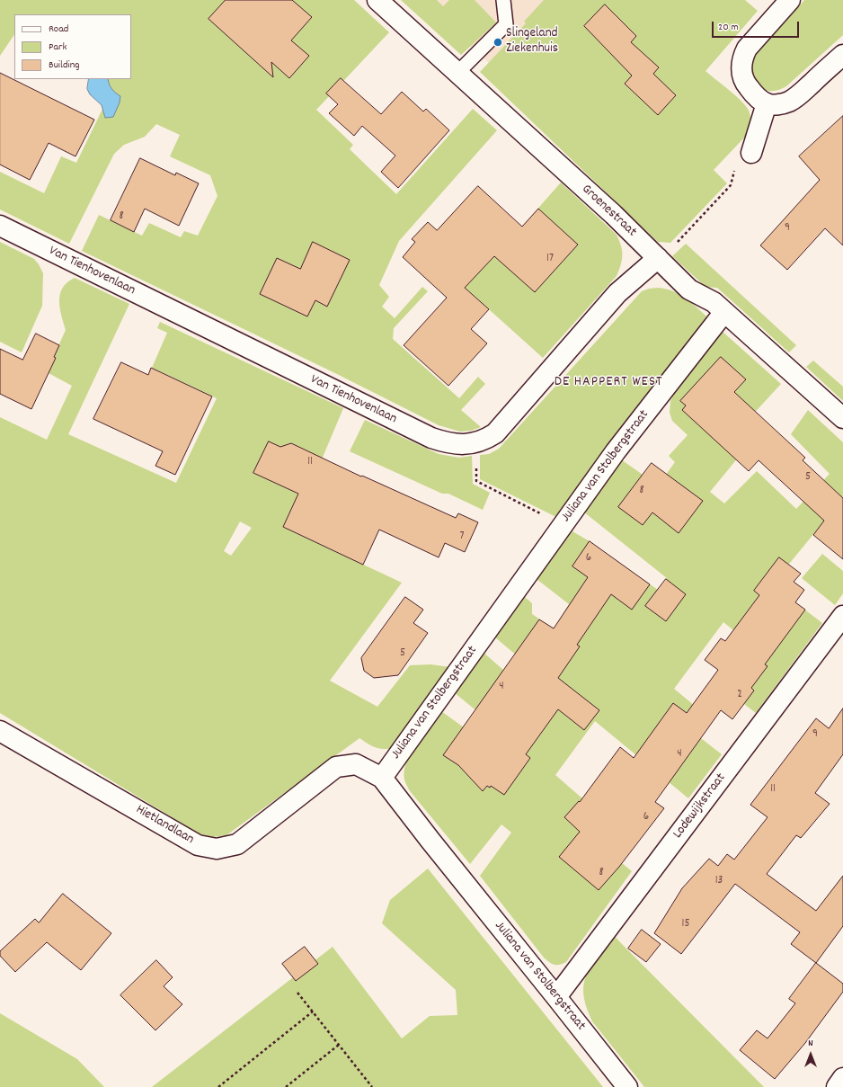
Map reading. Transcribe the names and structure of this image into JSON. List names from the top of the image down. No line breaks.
{"streets":{"street":["Groenestraat","Van Tienhovenlaan","Juliana van Stolbergstraat","Lodewijkstraat","Hietlandlaan"]},"crossings":[["Groenestraat","Van Tienhovenlaan"],["Groenestraat","Juliana van Stolbergstraat"],["Juliana van Stolbergstraat","Lodewijkstraat"],["Juliana van Stolbergstraat","Hietlandlaan"]],"districts":["DE HAPPERT WEST"],"places":["Slingeland Ziekenhuis"],"house_numbers":["8","9","17","11","5","8","7","6","5","4","2","9","4","11","6","8","13","15"],"legend":["Road","Park","Building"],"scale_bar":"20 m","north":"top"}
